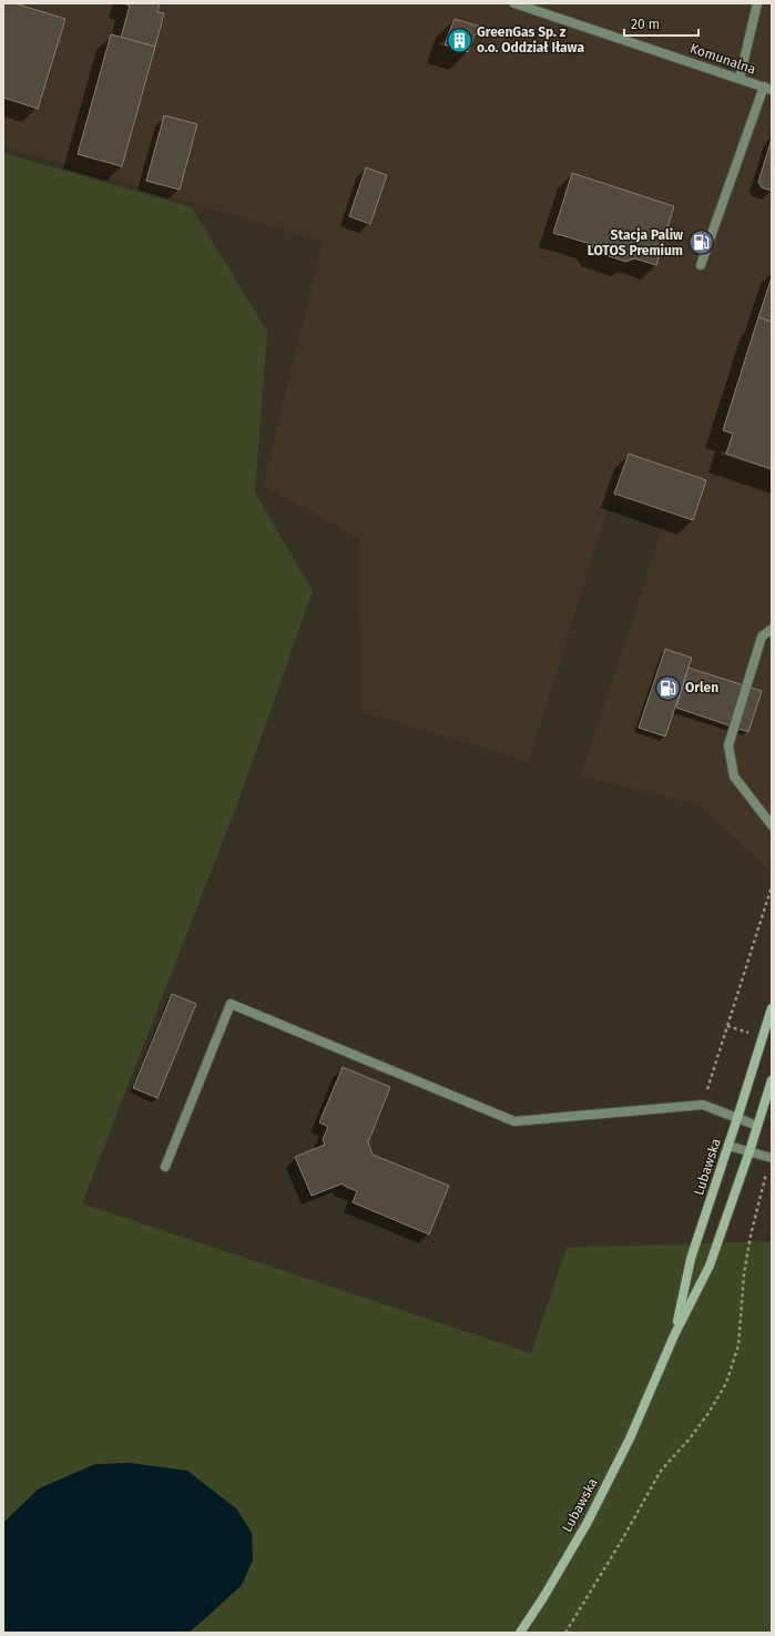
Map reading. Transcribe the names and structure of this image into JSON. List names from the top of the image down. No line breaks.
{"streets":{"main road":["Lubawska"],"street":["Komunalna"]},"places":{"building":["GreenGas Sp. z o.o. Oddział Iława"],"fuel station":["Stacja Paliw LOTOS Premium","Orlen"]},"scale_bar":"20 m"}
